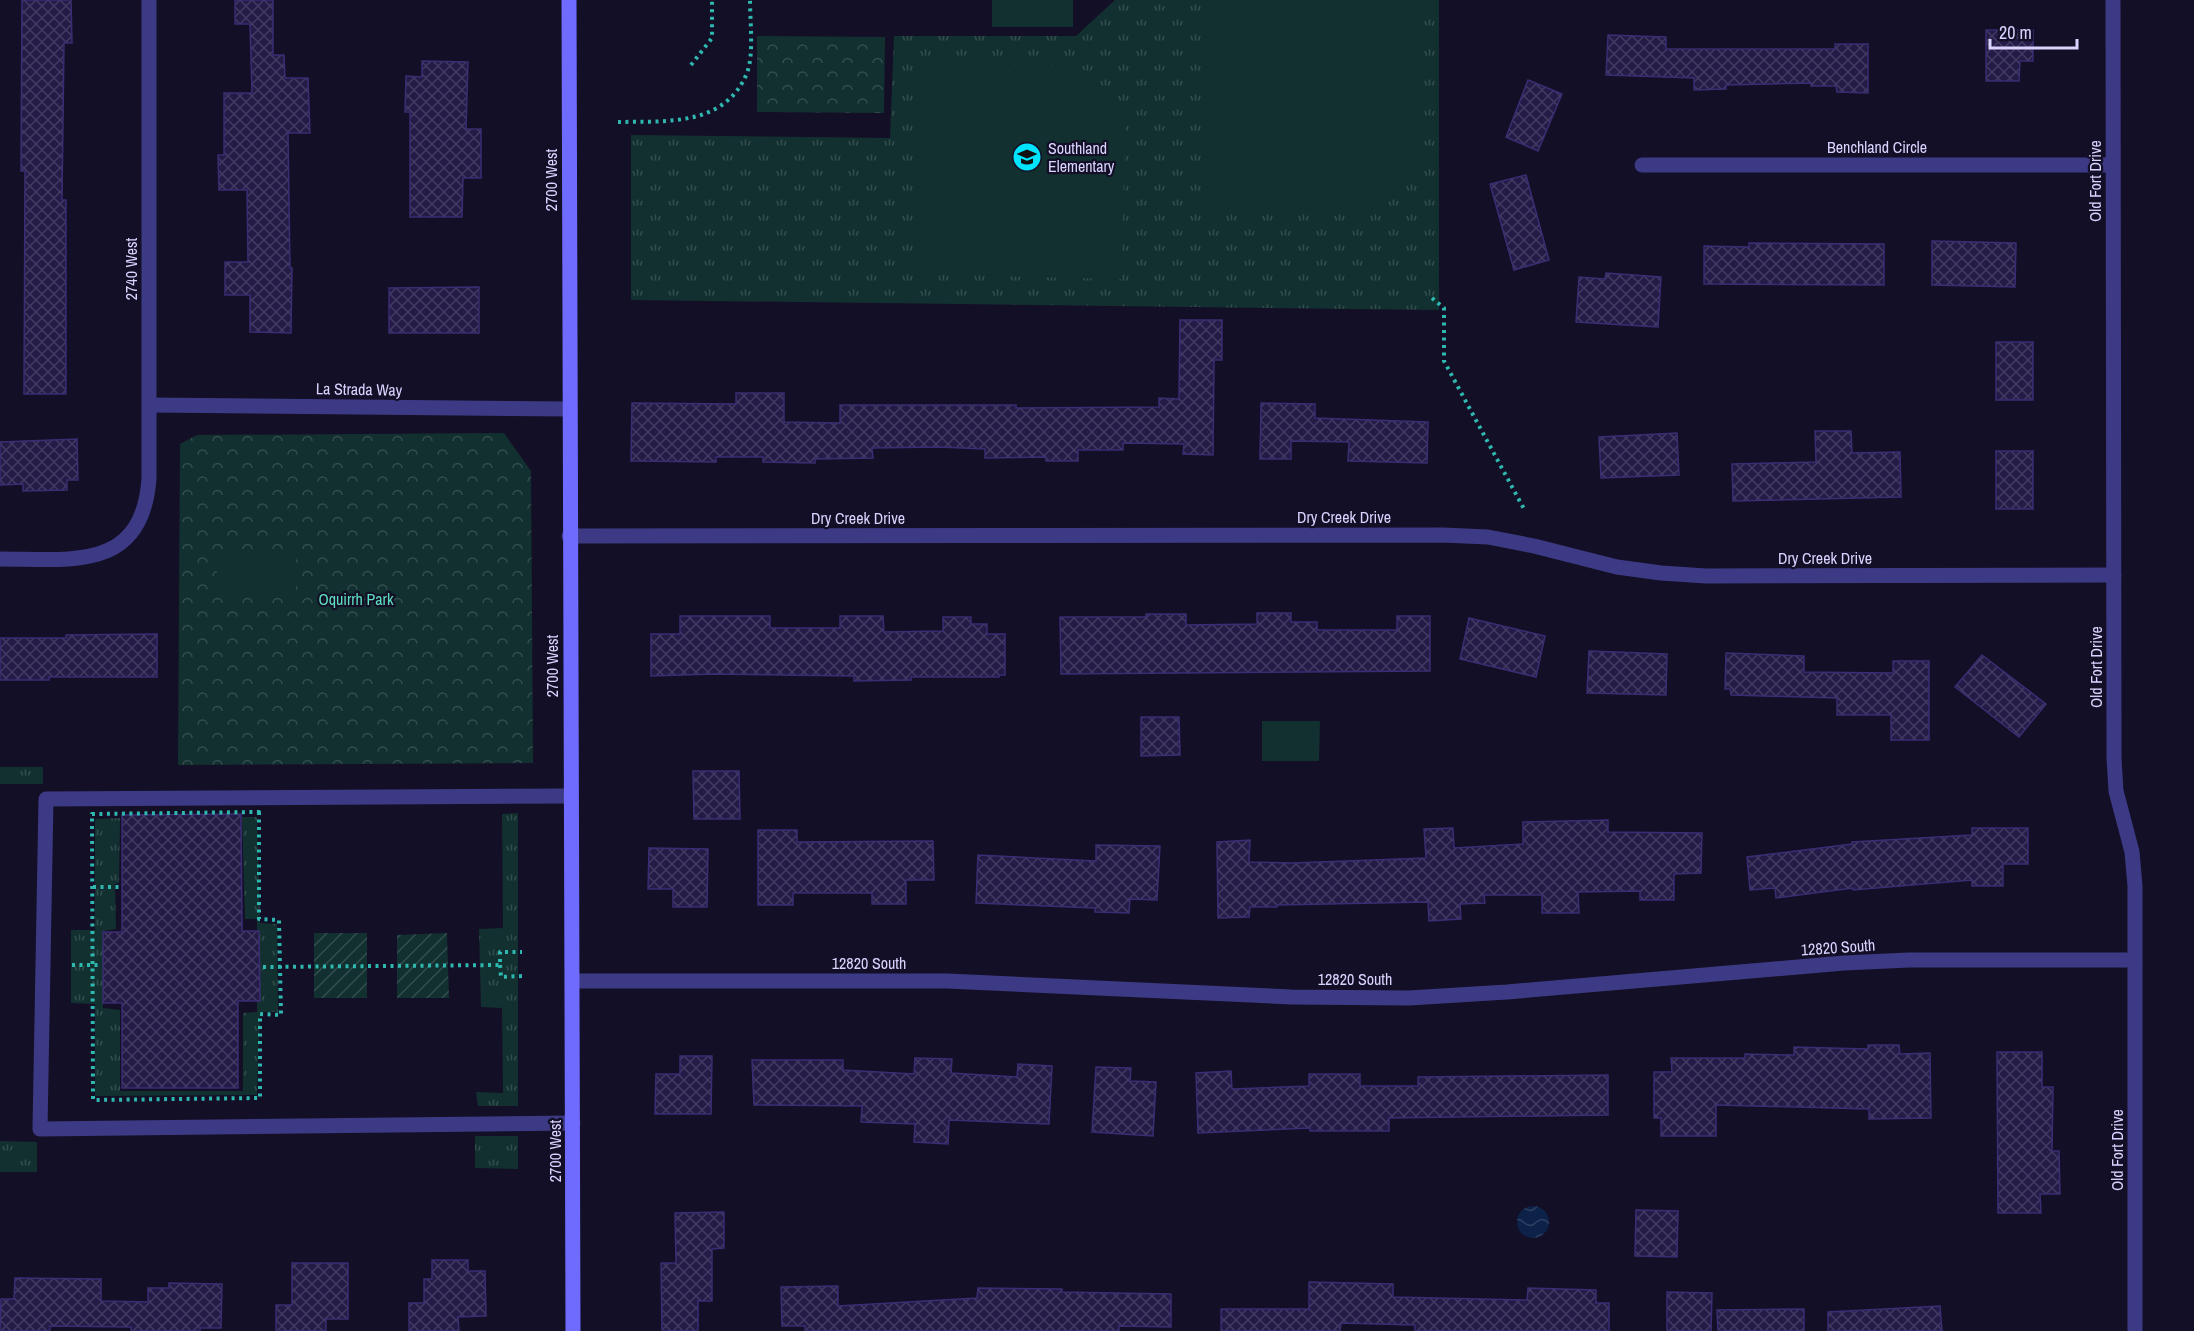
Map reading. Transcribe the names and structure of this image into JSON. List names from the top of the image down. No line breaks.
{"streets":{"main road":["2700 West"],"street":["Benchland Circle","Old Fort Drive","2740 West","La Strada Way","Dry Creek Drive","12820 South"]},"crossings":[["Benchland Circle","Old Fort Drive"],["2700 West","La Strada Way"],["2700 West","Dry Creek Drive"],["2700 West","12820 South"],["Old Fort Drive","Dry Creek Drive"],["Old Fort Drive","12820 South"],["2740 West","La Strada Way"]],"parks":["Oquirrh Park"],"places":{"school or university":["Southland Elementary"]},"scale_bar":"20 m"}
